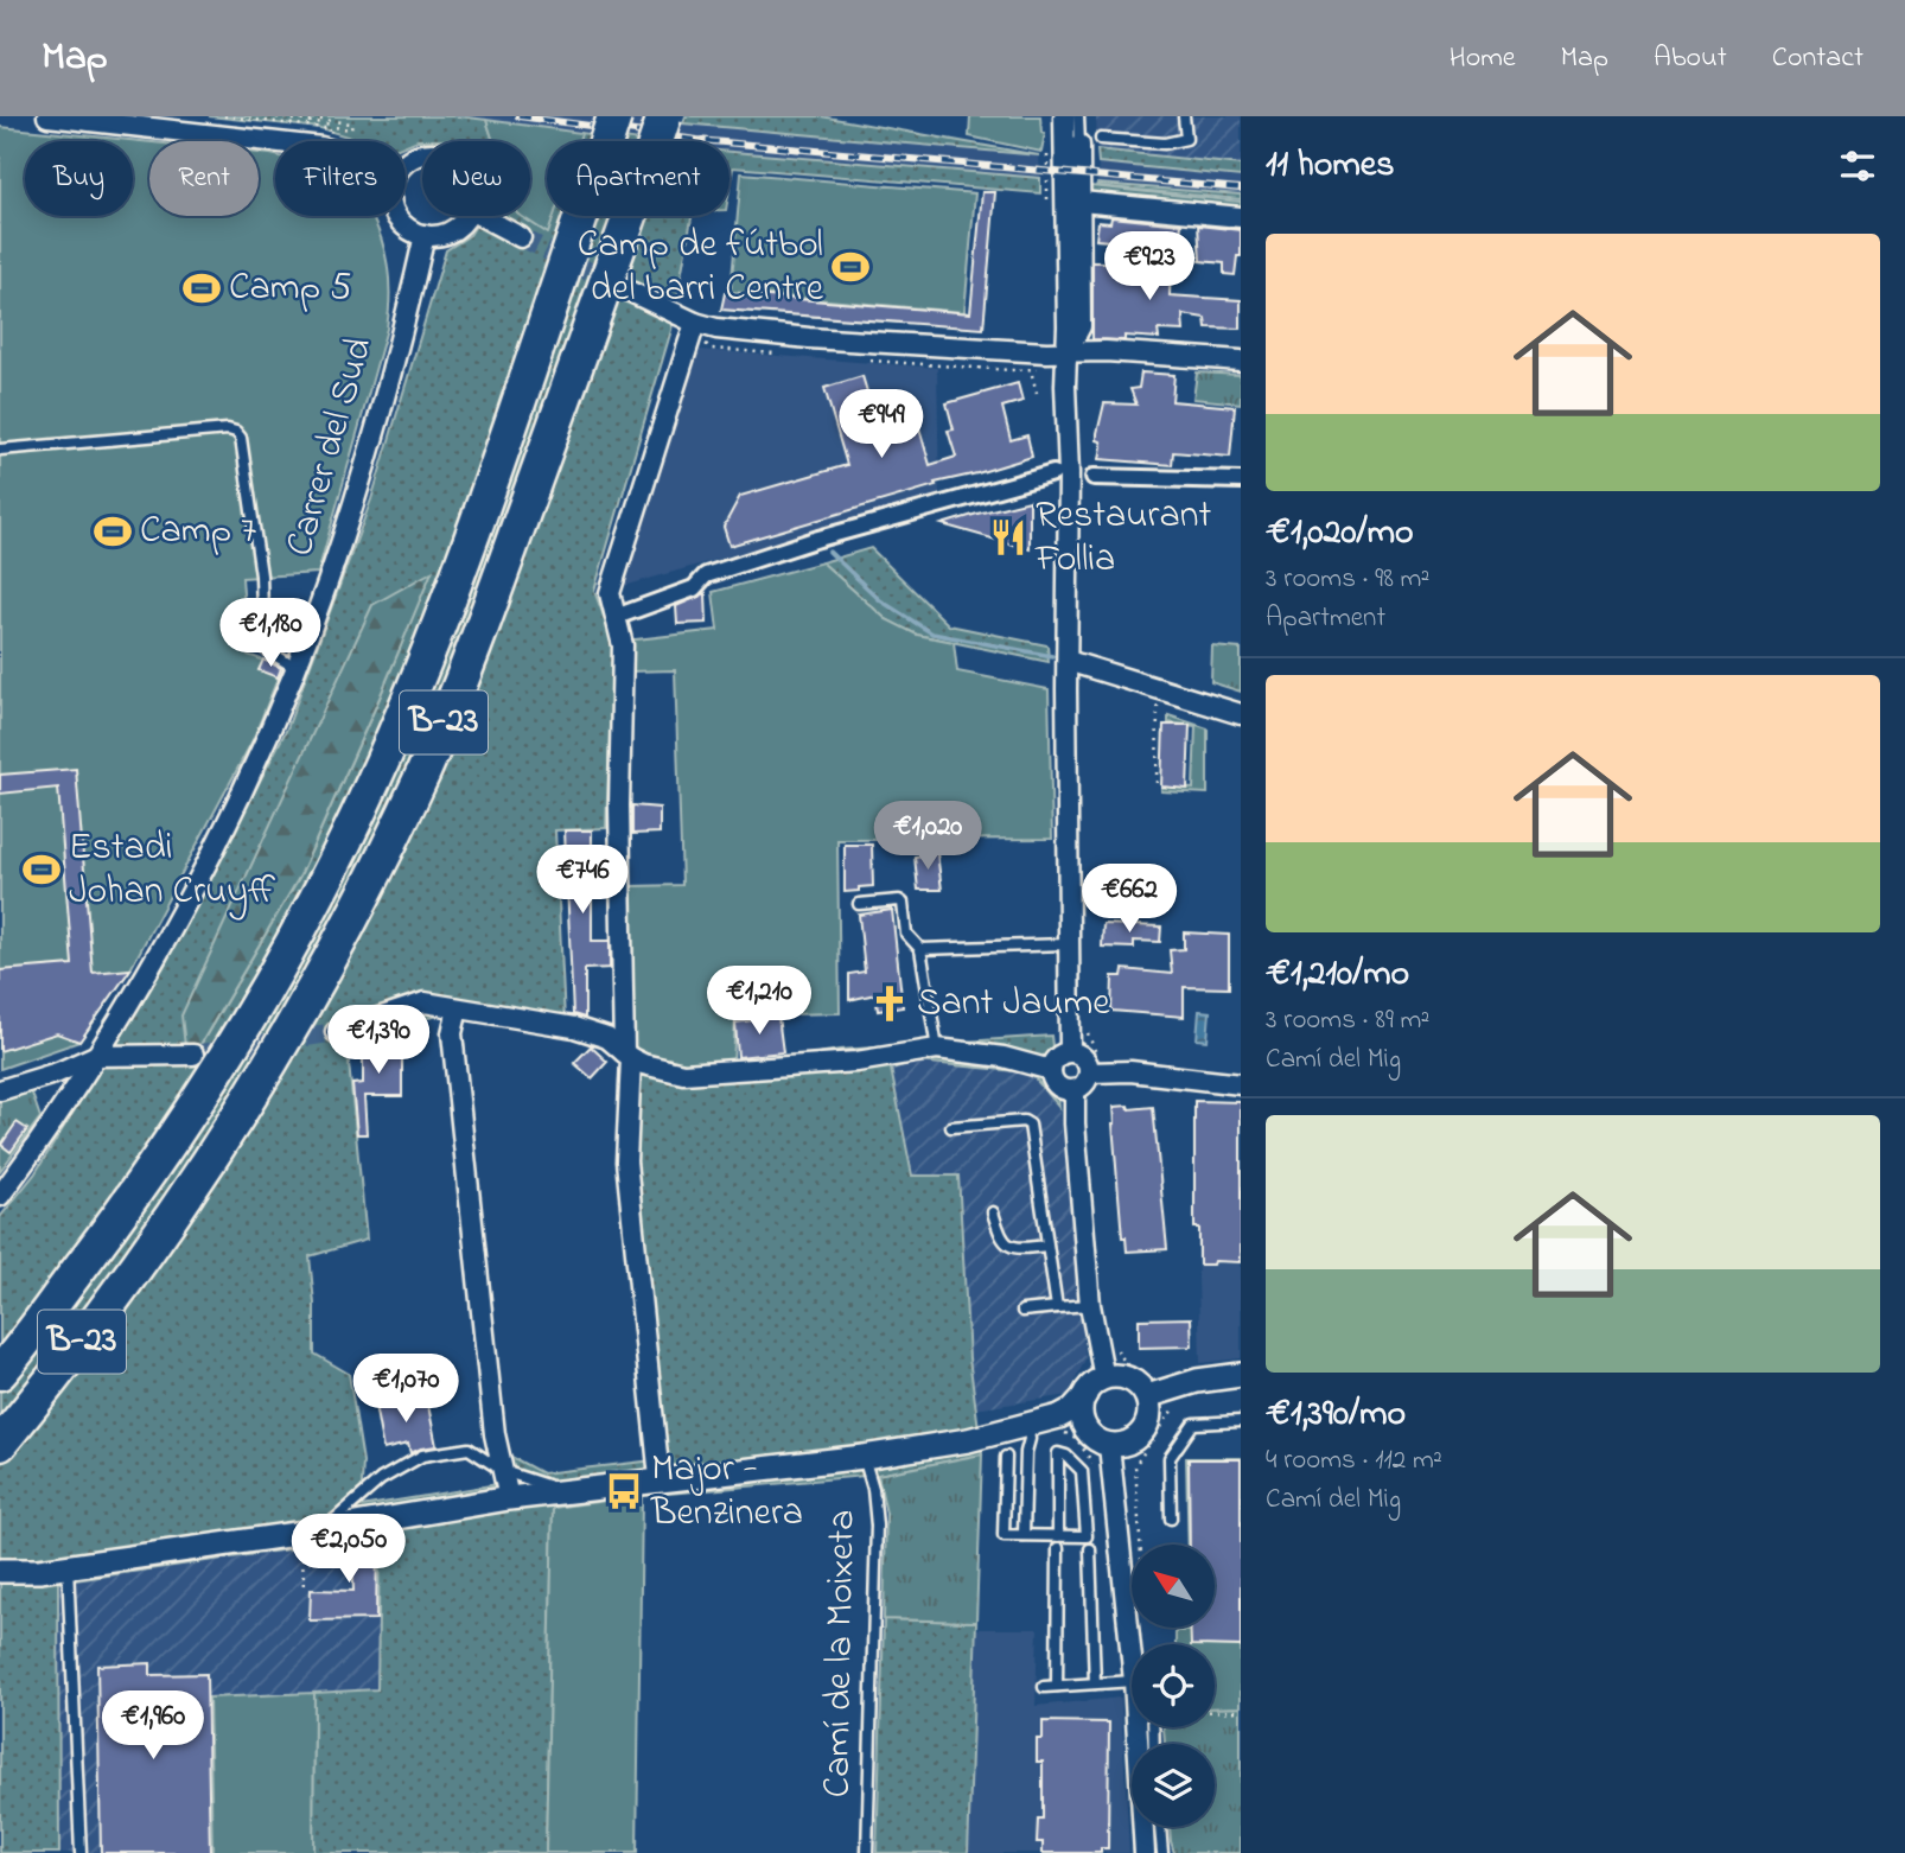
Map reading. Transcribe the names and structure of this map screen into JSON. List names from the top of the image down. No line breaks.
{"streets":{"highway":["B-23"],"street":["Carrer del Sud"],"lane":["Camí de la Moixeta"]},"places":{"sports":["Camp de fútbol del barri Centre","Camp 5","Camp 7","Estadi Johan Cruyff"],"restaurant":["Restaurant Follia"],"church":["Sant Jaume"],"bus stop":["Major - Benzinera"]},"north":"top left","page":{"header":"Map","nav":["Home","Map","About","Contact"],"heading":"11 homes","chip":["Buy","Rent","Filters","New","Apartment"],"list":[{"name":"€1,020/mo","note":"3 rooms · 98 m² · Apartment"},{"name":"€1,210/mo","note":"3 rooms · 89 m² · Camí del Mig"},{"name":"€1,390/mo","note":"4 rooms · 112 m² · Camí del Mig"}],"price":["€923","€949","€1,180","€1,020","€746","€662","€1,210","€1,390","€1,070","€2,050","€1,960"]}}
